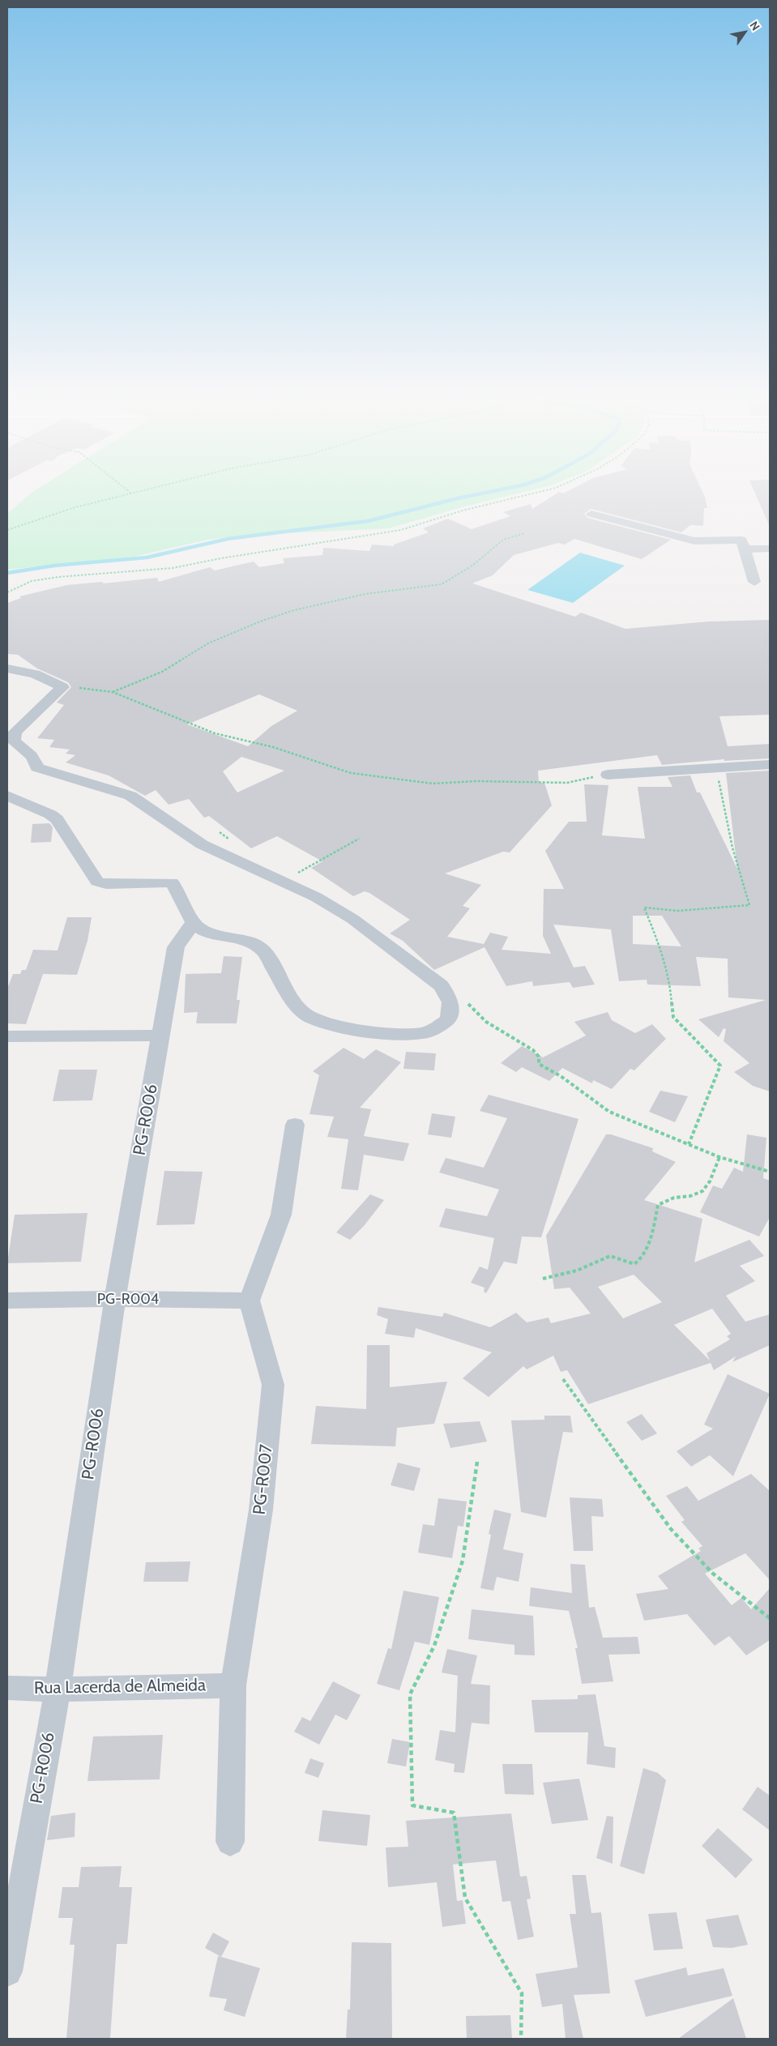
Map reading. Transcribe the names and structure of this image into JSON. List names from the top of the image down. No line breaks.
{"streets":{"street":["PG-R006","PG-R004","PG-R007","Rua Lacerda de Almeida"]},"crossings":[["PG-R006","PG-R004"],["PG-R006","Rua Lacerda de Almeida"],["PG-R004","PG-R007"],["PG-R007","Rua Lacerda de Almeida"]],"north":"top right"}
